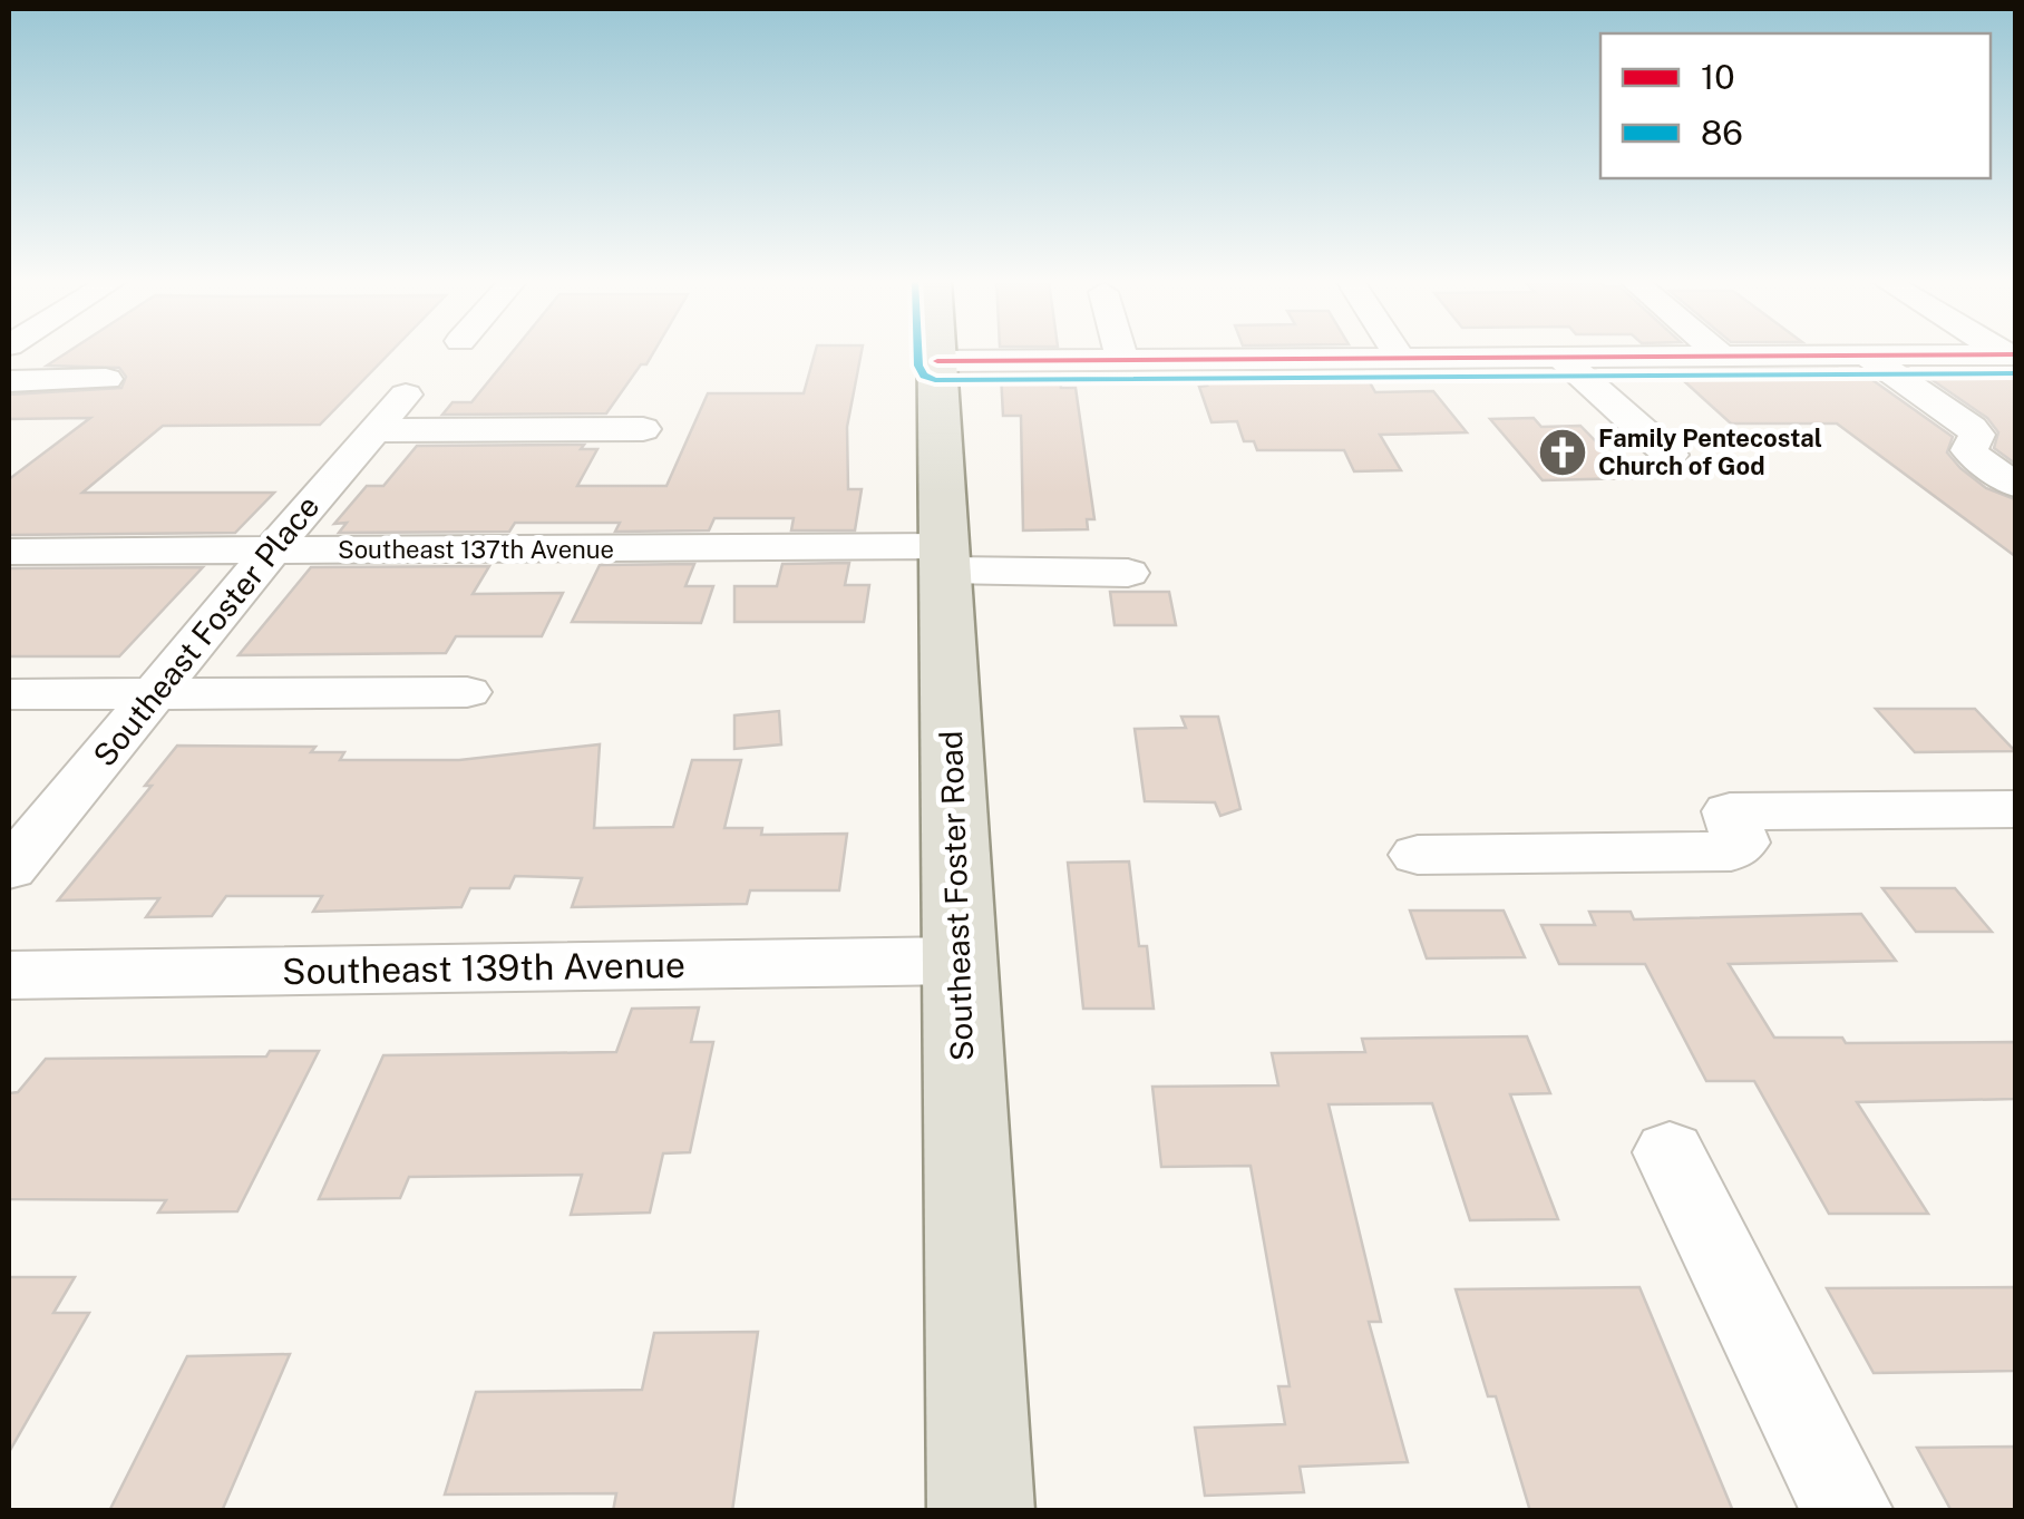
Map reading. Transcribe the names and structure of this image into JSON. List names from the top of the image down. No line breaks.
{"streets":{"main road":["Southeast Foster Road"],"street":["Southeast 137th Avenue","Southeast Foster Place","Southeast 139th Avenue"]},"crossings":[["Southeast 137th Avenue","Southeast Foster Place"],["Southeast 137th Avenue","Southeast Foster Road"],["Southeast Foster Road","Southeast 139th Avenue"]],"places":{"church":["Family Pentecostal Church of God"]},"lines":["transit line 86","transit line 10"],"legend":["10","86"]}
